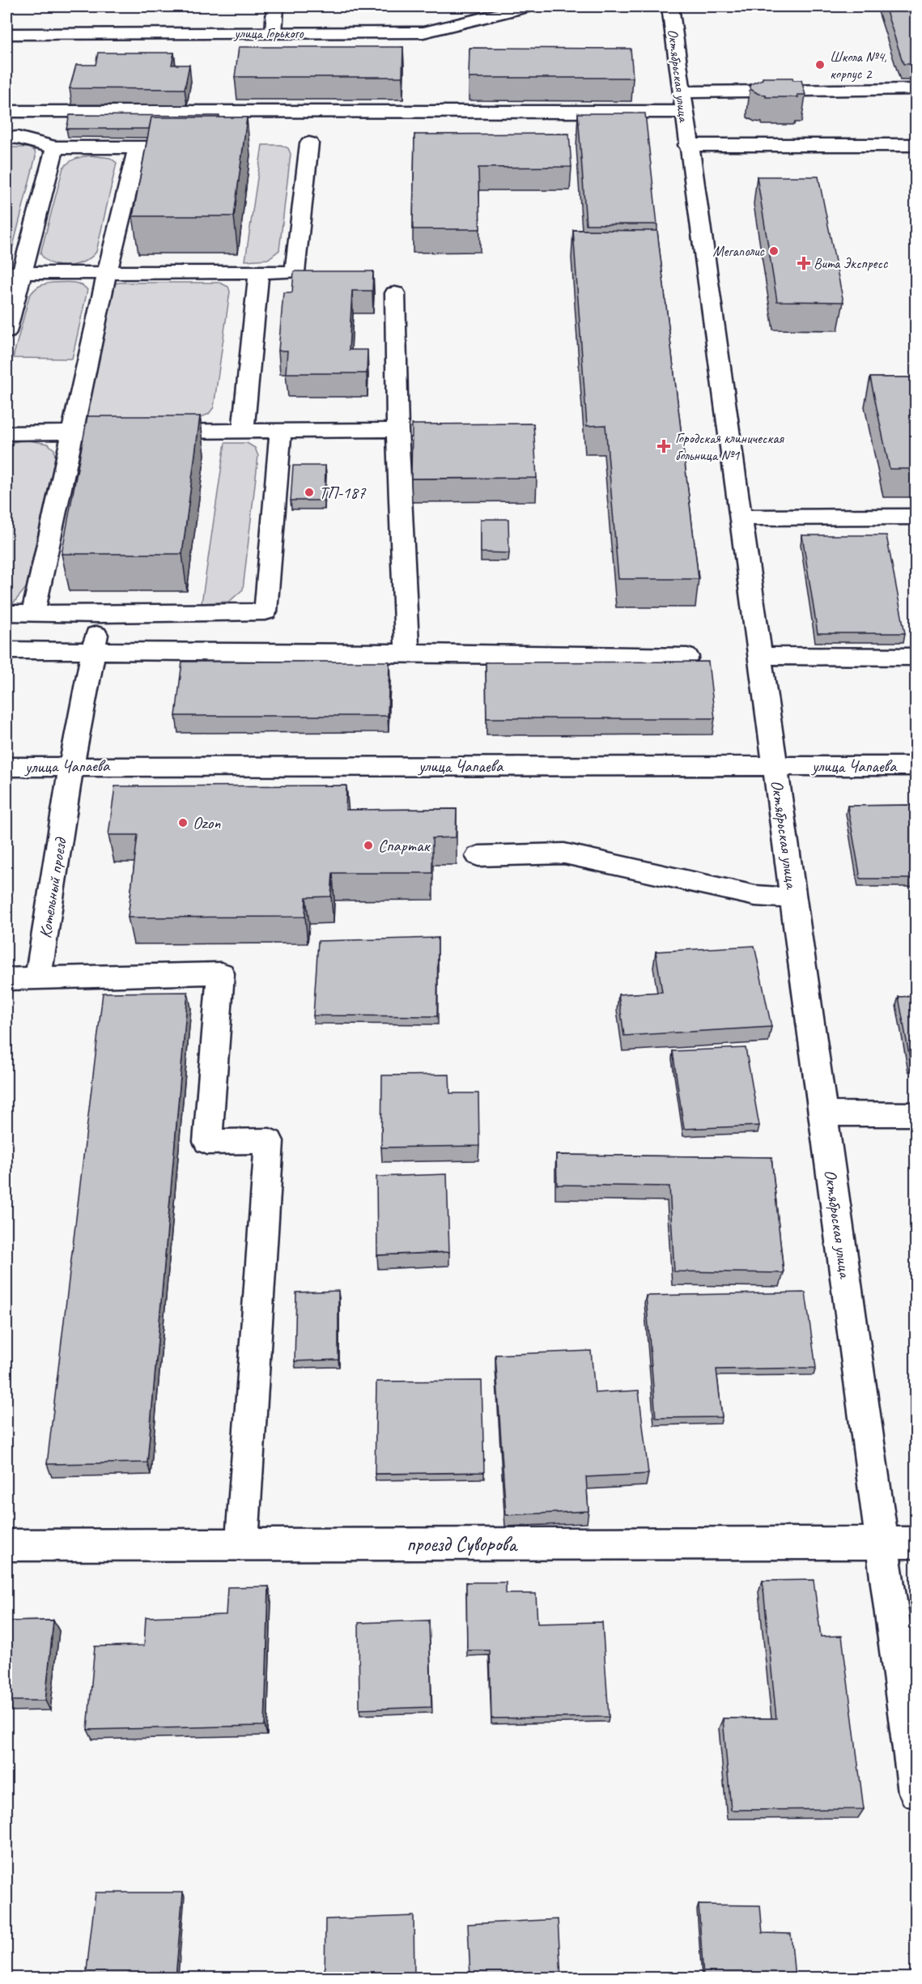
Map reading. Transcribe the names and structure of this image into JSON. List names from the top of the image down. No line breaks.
{"streets":{"street":["улица Горького","Октябрьская улица","улица Чапаева","Котельный проезд","проезд Суворова"]},"crossings":[["Октябрьская улица","улица Чапаева"],["Октябрьская улица","проезд Суворова"],["улица Чапаева","Котельный проезд"]],"places":{"other":["Школа №4, корпус 2","Мегаполис","ТП-187","Ozon","Спартак"],"health":["Вита Экспресс","Городская клиническая больница №1"]}}
